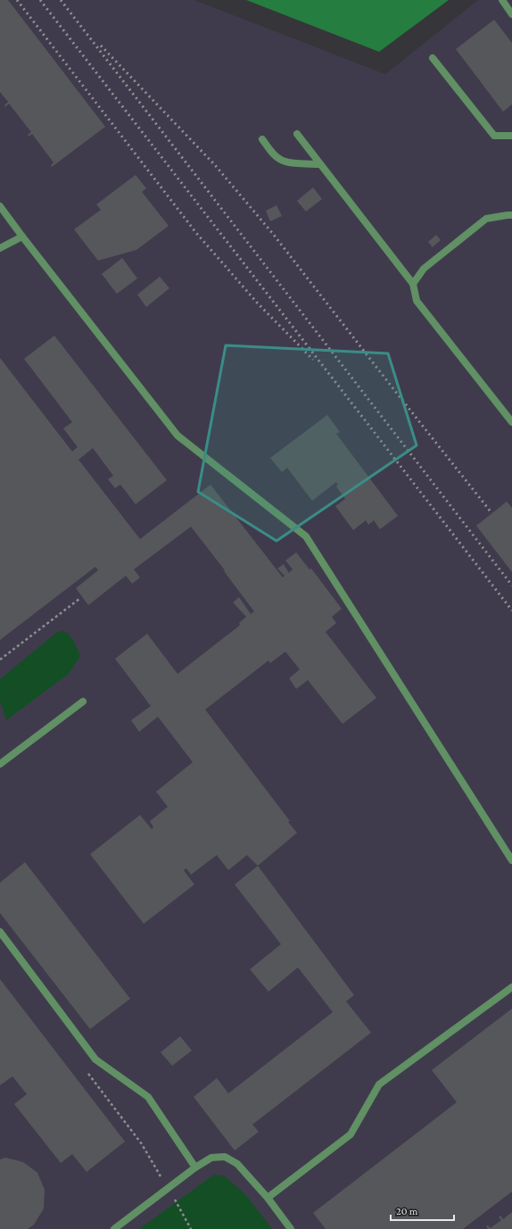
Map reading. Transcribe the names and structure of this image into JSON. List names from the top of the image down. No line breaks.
{"scale_bar":"20 m"}
